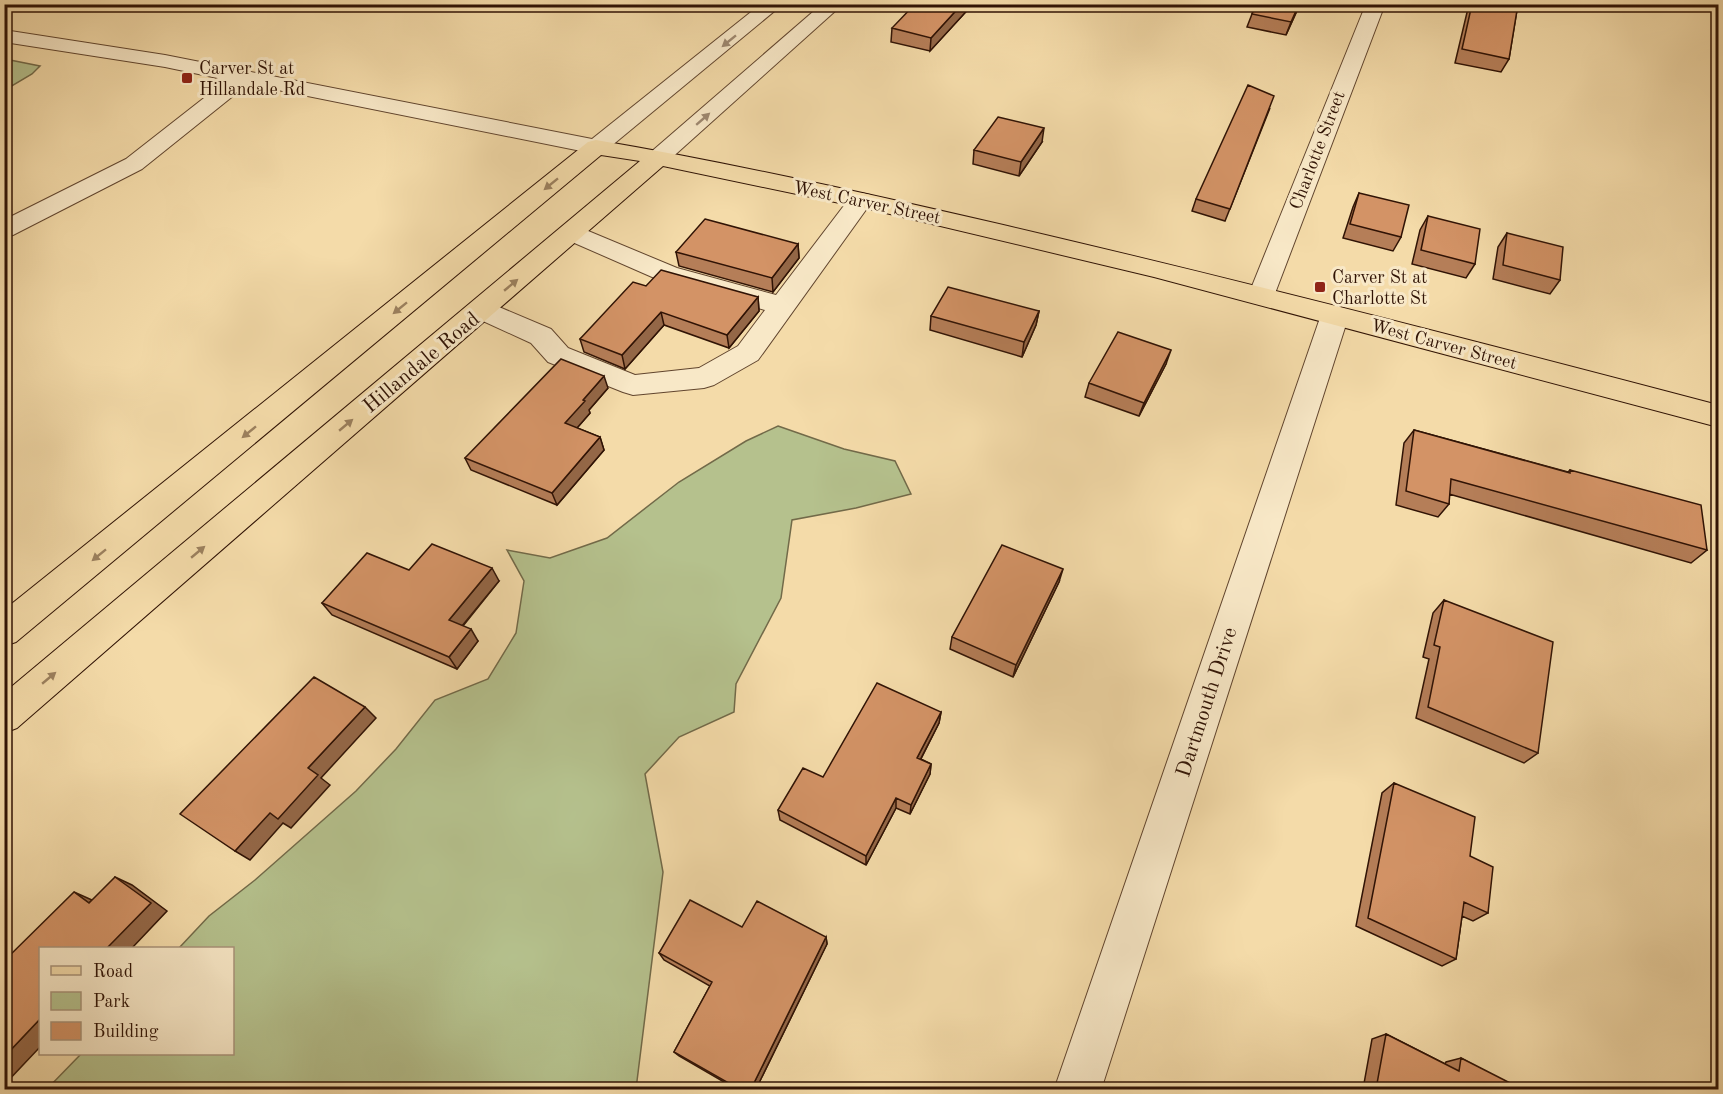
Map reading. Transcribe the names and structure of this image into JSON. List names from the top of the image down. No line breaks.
{"streets":{"main road":["West Carver Street","Hillandale Road"],"street":["Charlotte Street","Dartmouth Drive"]},"crossings":[["Charlotte Street","West Carver Street"],["West Carver Street","Hillandale Road"],["West Carver Street","Dartmouth Drive"]],"places":{"transit":["Carver St at Hillandale Rd","Carver St at Charlotte St"]},"legend":["Road","Park","Building"]}
